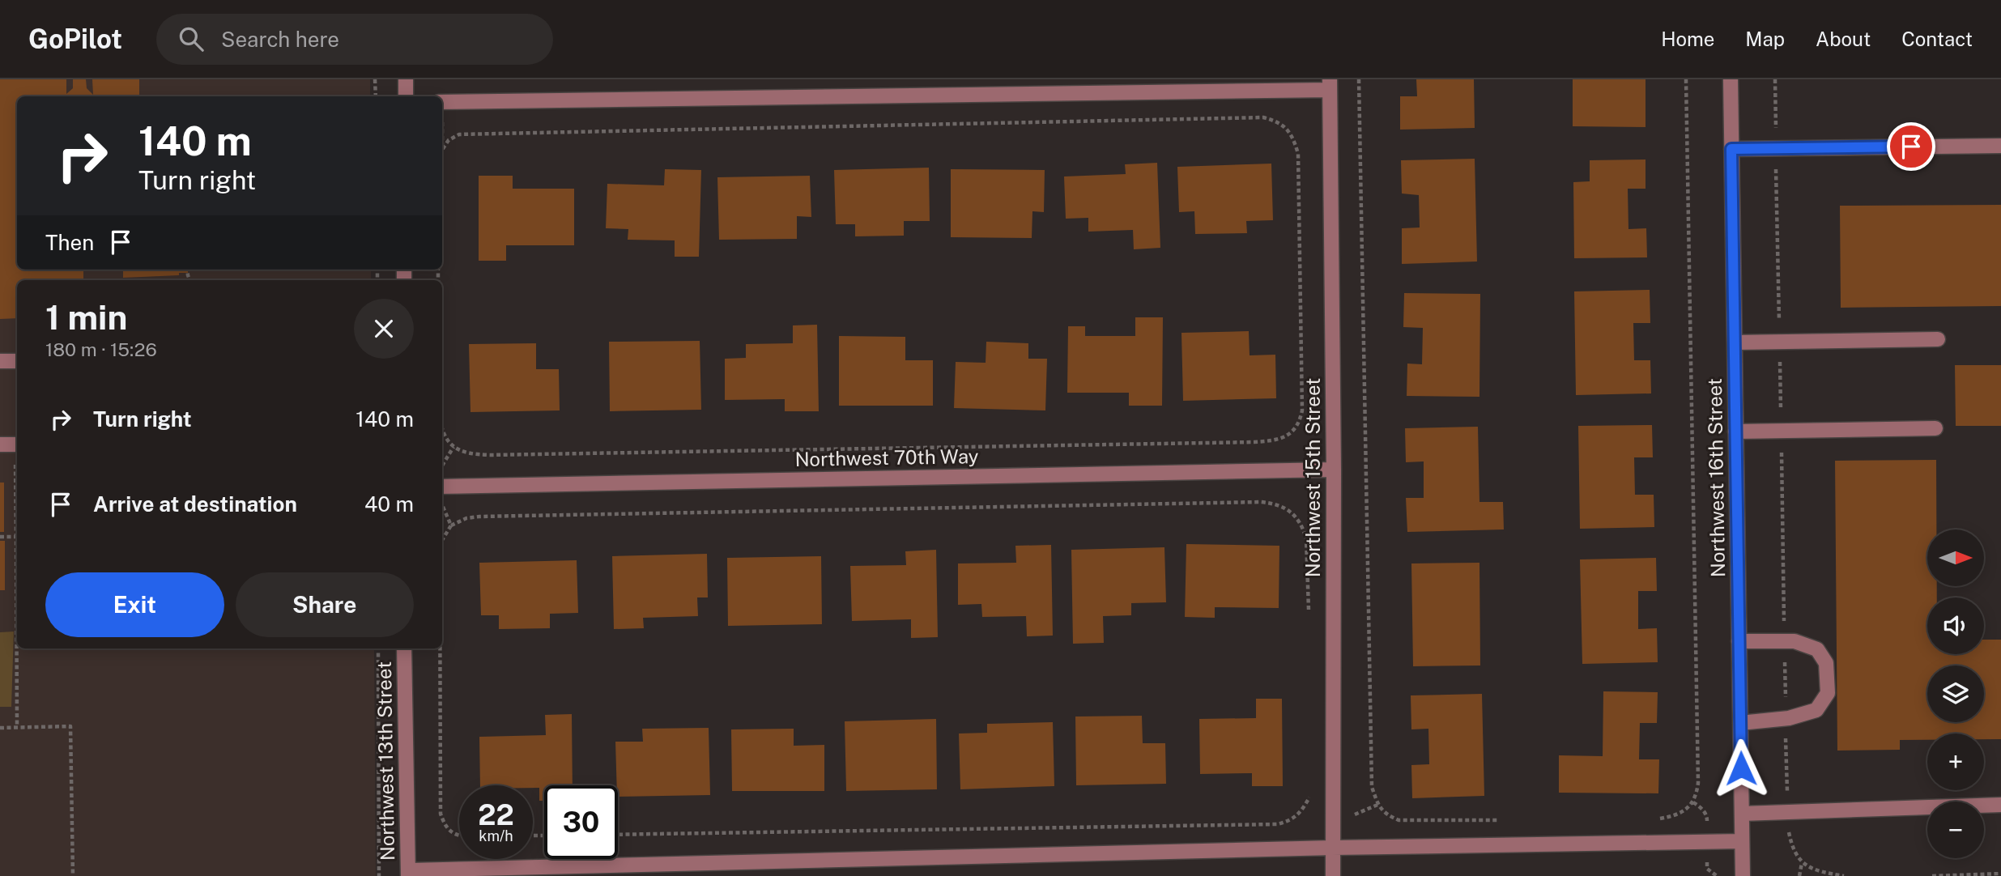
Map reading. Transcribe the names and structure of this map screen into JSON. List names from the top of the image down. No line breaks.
{"streets":{"street":["Northwest 70th Way","Northwest 15th Street","Northwest 16th Street","Northwest 13th Street"]},"crossings":[["Northwest 70th Way","Northwest 15th Street"]],"north":"right","page":{"header":"GoPilot","search":"Search here","nav":["Home","Map","About","Contact"],"turn":["140 m","Turn right"],"then":"Then","heading":["1 min","180 m · 15:26"],"list":[{"name":"Turn right","value":"140 m"},{"name":"Arrive at destination","value":"40 m"}],"map_buttons":["+","−"],"buttons":["Exit","Share"],"speed":"22 km/h","limit":"30"}}
